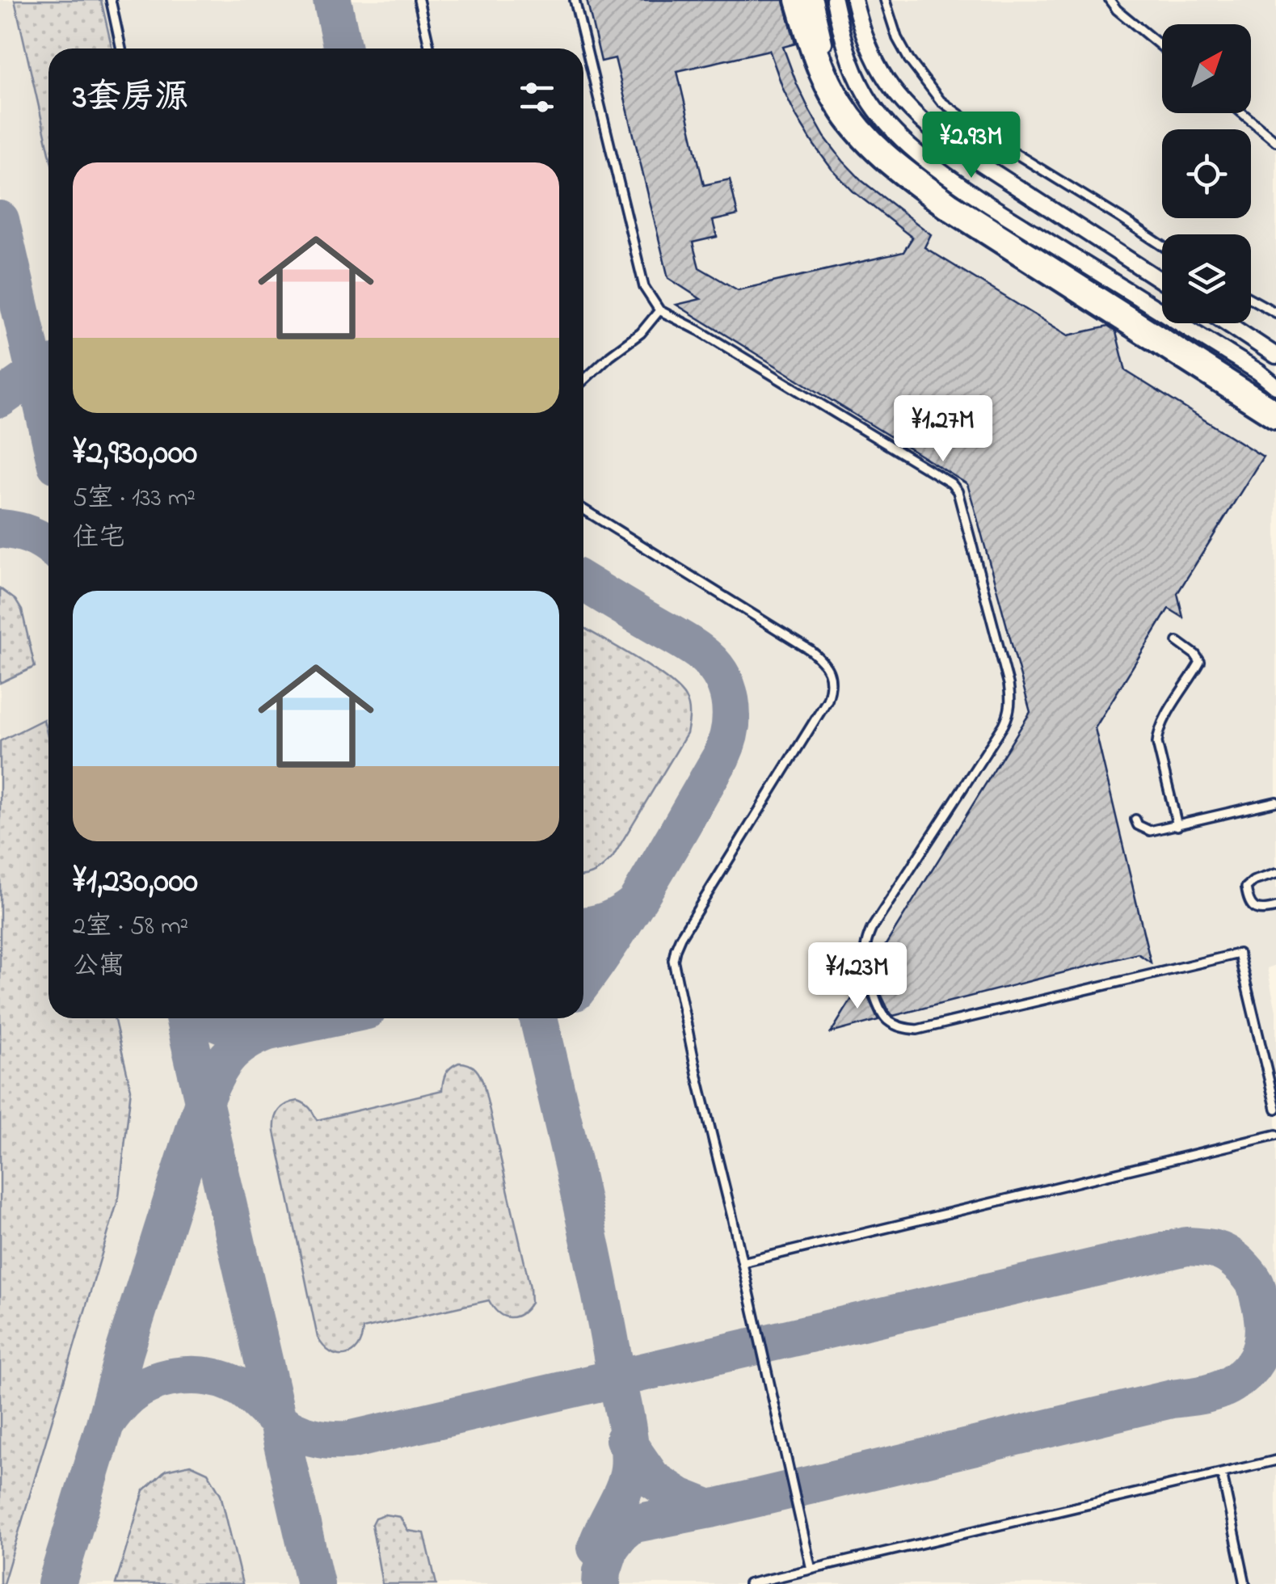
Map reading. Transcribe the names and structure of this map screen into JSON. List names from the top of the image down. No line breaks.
{"north":"top right","page":{"heading":"3套房源","price":["¥2.93M","¥1.27M","¥1.23M"],"list":[{"name":"¥2,930,000","note":"5室 · 133 m² · 住宅"},{"name":"¥1,230,000","note":"2室 · 58 m² · 公寓"}]}}
